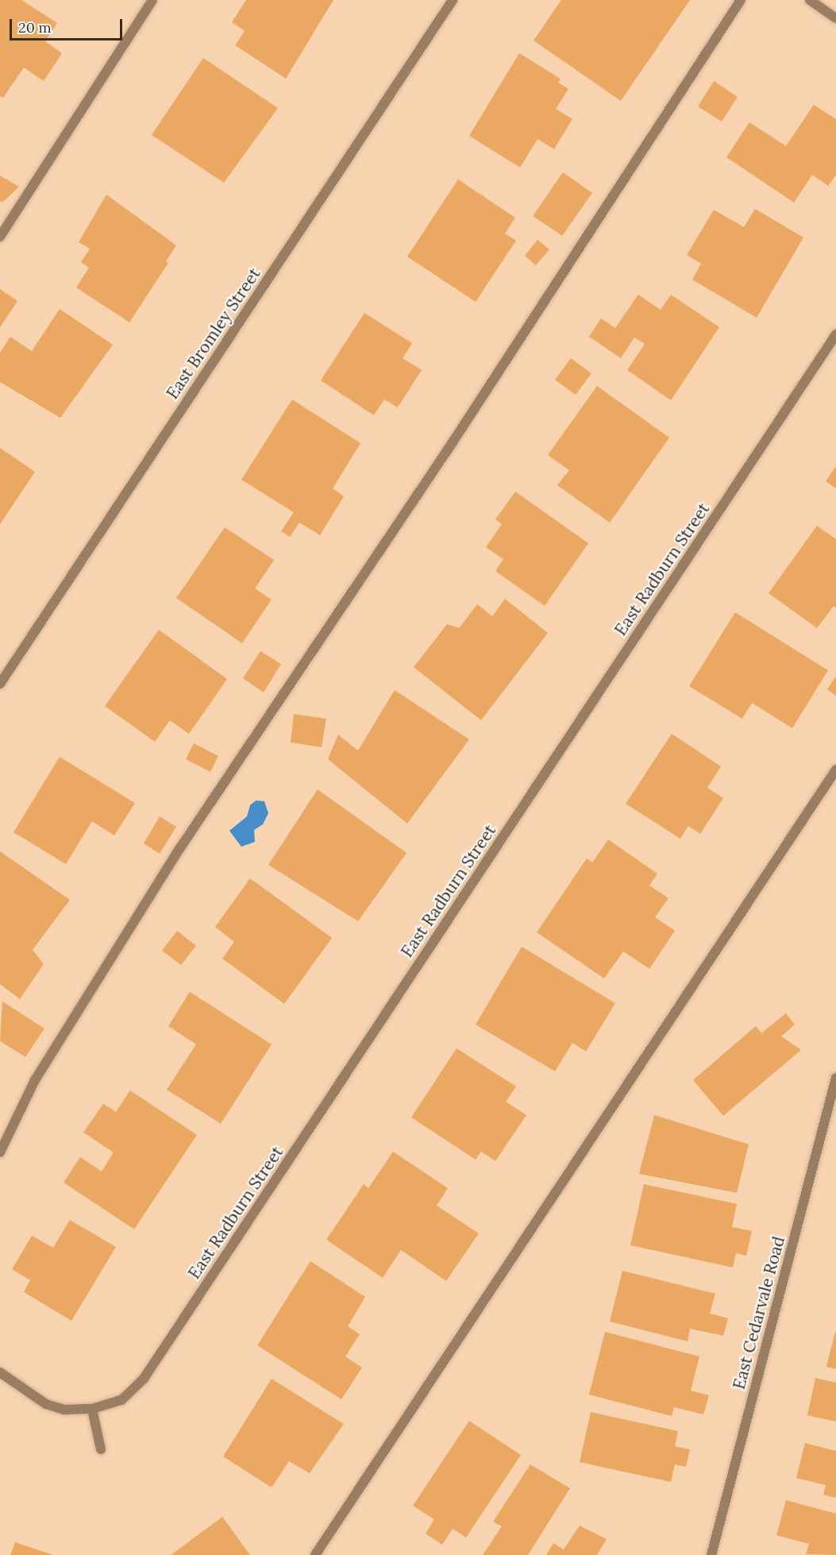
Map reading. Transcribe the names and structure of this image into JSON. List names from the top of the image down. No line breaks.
{"streets":{"street":["East Bromley Street","East Radburn Street","East Cedarvale Road"]},"scale_bar":"20 m"}
